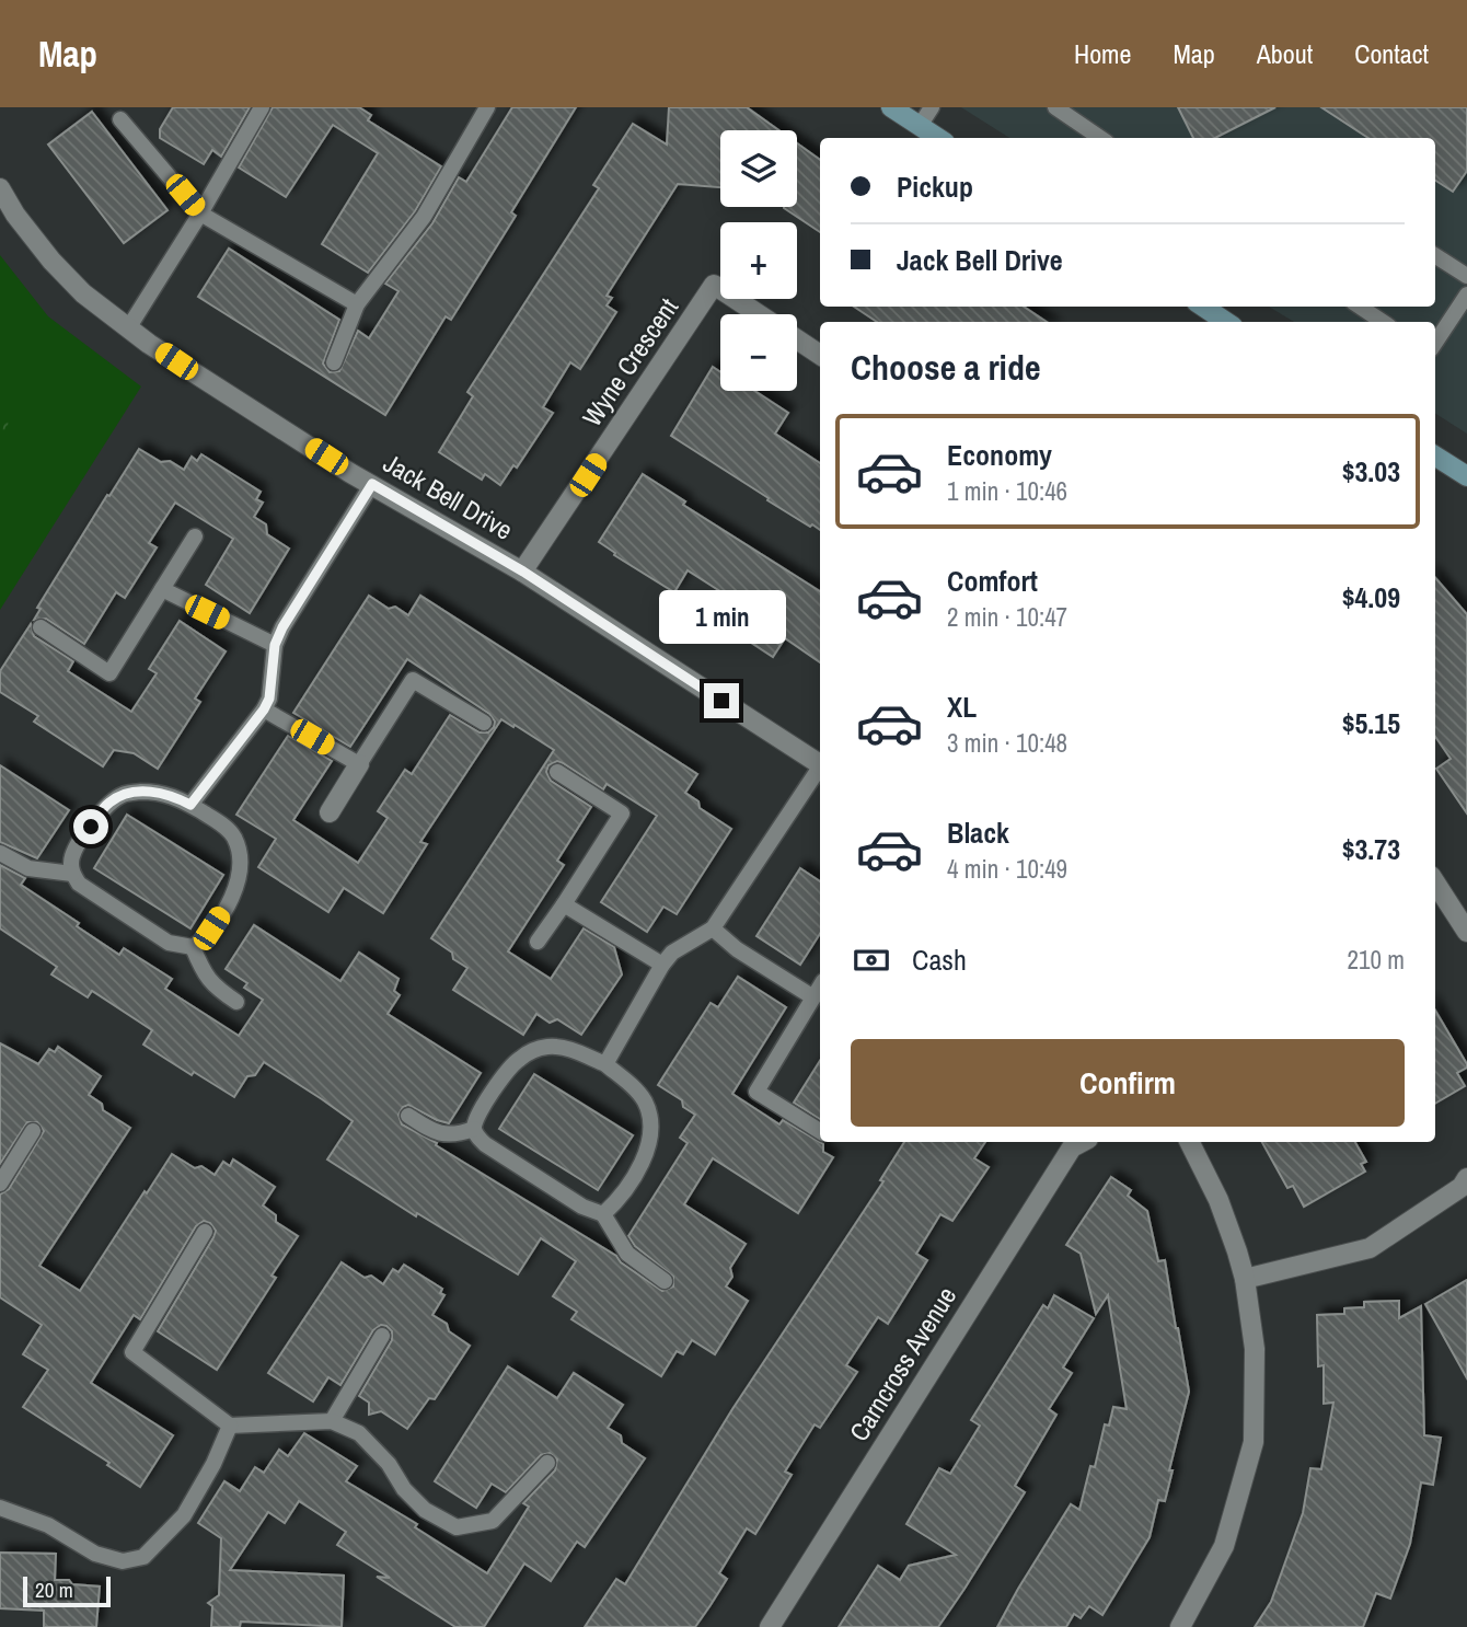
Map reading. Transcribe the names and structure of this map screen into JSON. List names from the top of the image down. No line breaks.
{"streets":{"street":["Wyne Crescent","Jack Bell Drive","Carncross Avenue"]},"crossings":[["Wyne Crescent","Jack Bell Drive"]],"scale_bar":"20 m","page":{"header":"Map","nav":["Home","Map","About","Contact"],"map_buttons":["+","−"],"banner":["Pickup","Jack Bell Drive"],"heading":"Choose a ride","list":[{"name":"Economy","note":"1 min · 10:46","value":"$3.03"},{"name":"Comfort","note":"2 min · 10:47","value":"$4.09"},{"name":"XL","note":"3 min · 10:48","value":"$5.15"},{"name":"Black","note":"4 min · 10:49","value":"$3.73"}],"bubble":"1 min","pay":["Cash","210 m"],"buttons":"Confirm","scale":"20 m"}}
